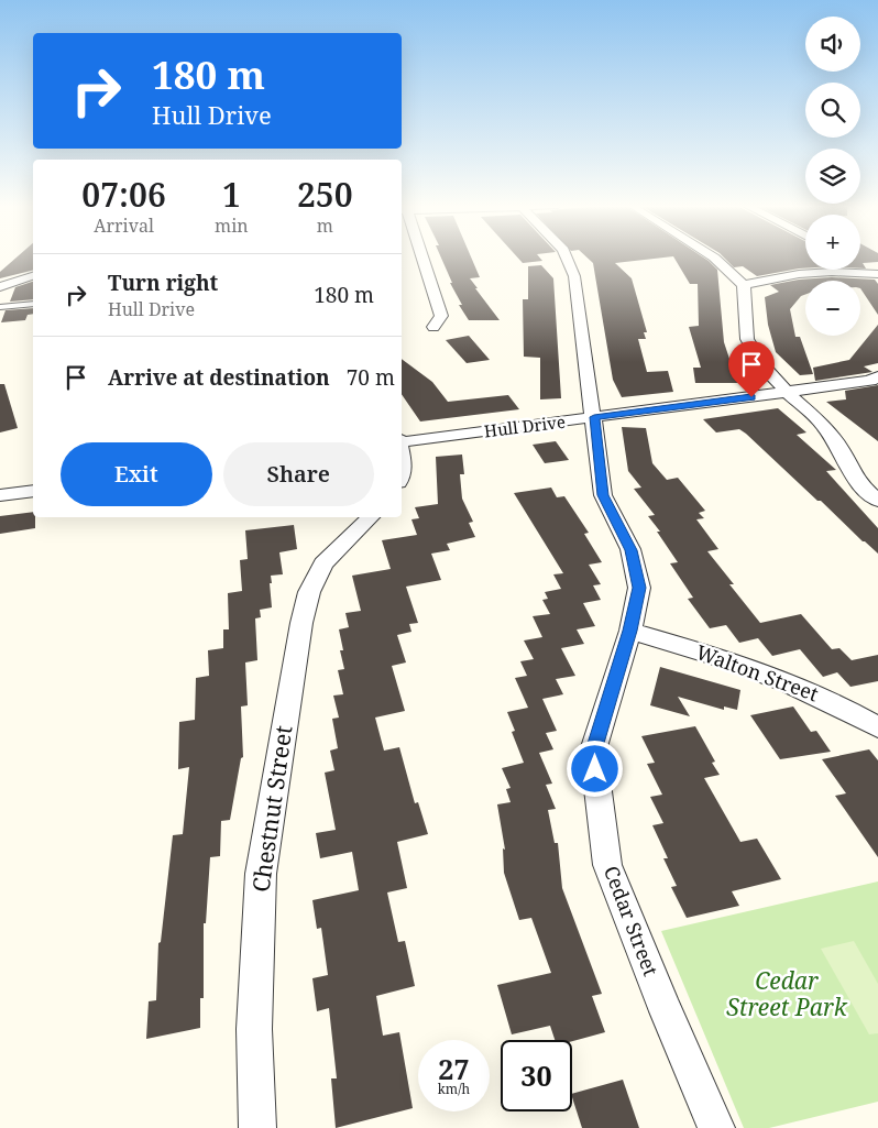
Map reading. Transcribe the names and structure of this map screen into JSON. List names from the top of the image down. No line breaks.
{"streets":{"street":["Hull Drive","Walton Street","Chestnut Street","Cedar Street"]},"crossings":[["Hull Drive","Cedar Street"],["Walton Street","Cedar Street"]],"parks":["Cedar Street Park"],"page":{"map_buttons":["+","−"],"turn":["180 m","Hull Drive"],"eta":["07:06","Arrival","1","min","250","m"],"list":[{"name":"Turn right","note":"Hull Drive","value":"180 m"},{"name":"Arrive at destination","value":"70 m"}],"buttons":["Exit","Share"],"speed":"27 km/h","limit":"30"}}
